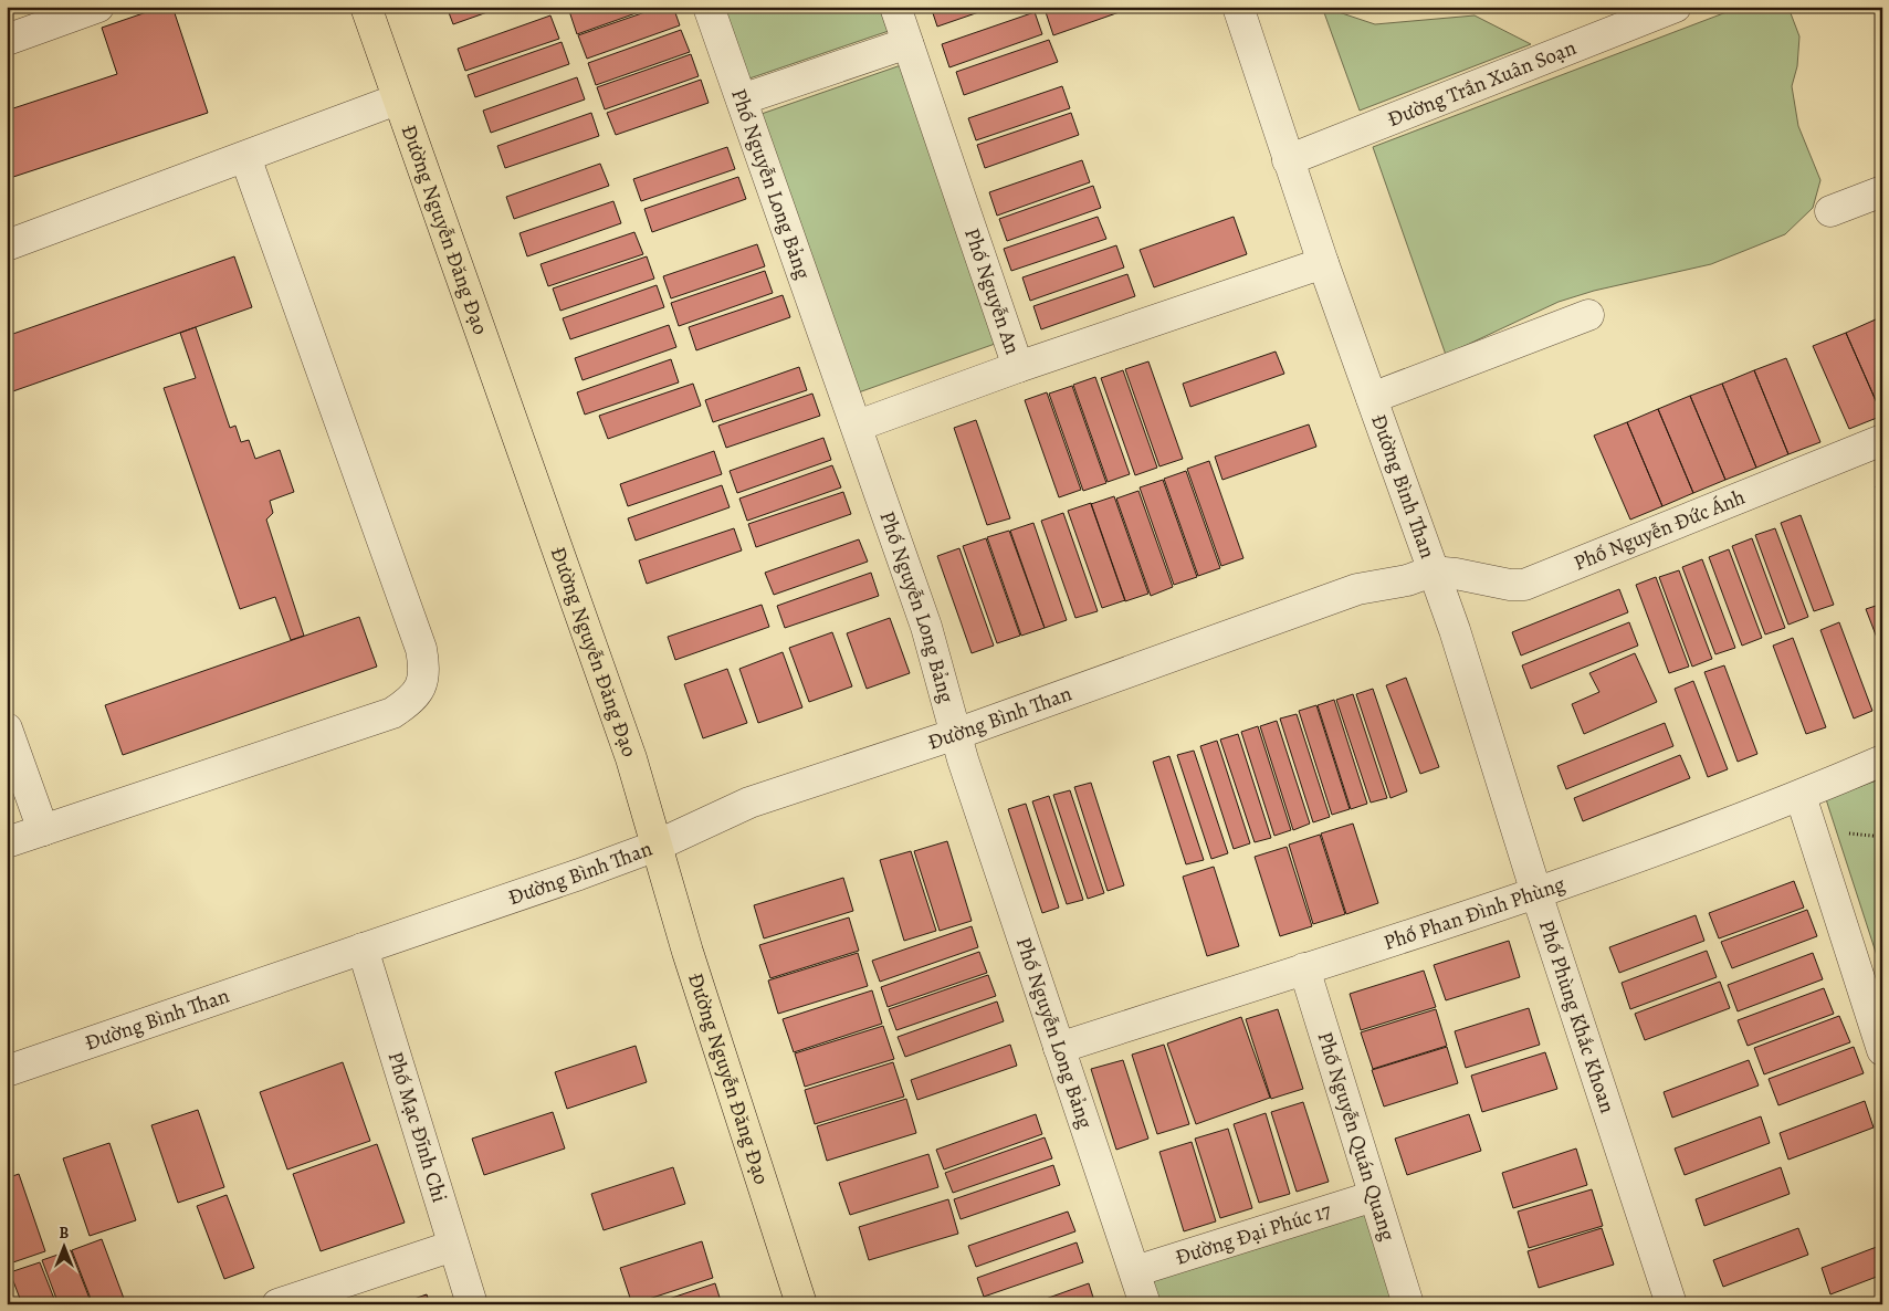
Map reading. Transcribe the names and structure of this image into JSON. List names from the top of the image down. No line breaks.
{"streets":{"main road":["Đường Nguyễn Đăng Đạo"],"street":["Đường Trần Xuân Soạn","Phố Nguyễn Long Bảng","Phố Nguyễn An","Đường Bình Than","Phố Nguyễn Đức Ánh","Phố Phan Đình Phùng","Phố Phùng Khắc Khoan","Phố Mạc Đĩnh Chi","Phố Nguyễn Quán Quang","Đường Đại Phúc 17"]},"crossings":[["Đường Trần Xuân Soạn","Đường Bình Than"],["Phố Nguyễn Long Bảng","Đường Bình Than"],["Phố Nguyễn Long Bảng","Phố Phan Đình Phùng"],["Phố Nguyễn Long Bảng","Đường Đại Phúc 17"],["Đường Nguyễn Đăng Đạo","Đường Bình Than"],["Phố Nguyễn An","Đường Bình Than"],["Đường Bình Than","Phố Nguyễn Đức Ánh"],["Đường Bình Than","Phố Phùng Khắc Khoan"],["Đường Bình Than","Phố Mạc Đĩnh Chi"],["Phố Nguyễn Đức Ánh","Phố Phùng Khắc Khoan"],["Phố Phan Đình Phùng","Phố Phùng Khắc Khoan"],["Phố Phan Đình Phùng","Phố Nguyễn Quán Quang"],["Phố Nguyễn Quán Quang","Đường Đại Phúc 17"]],"north":"top"}
